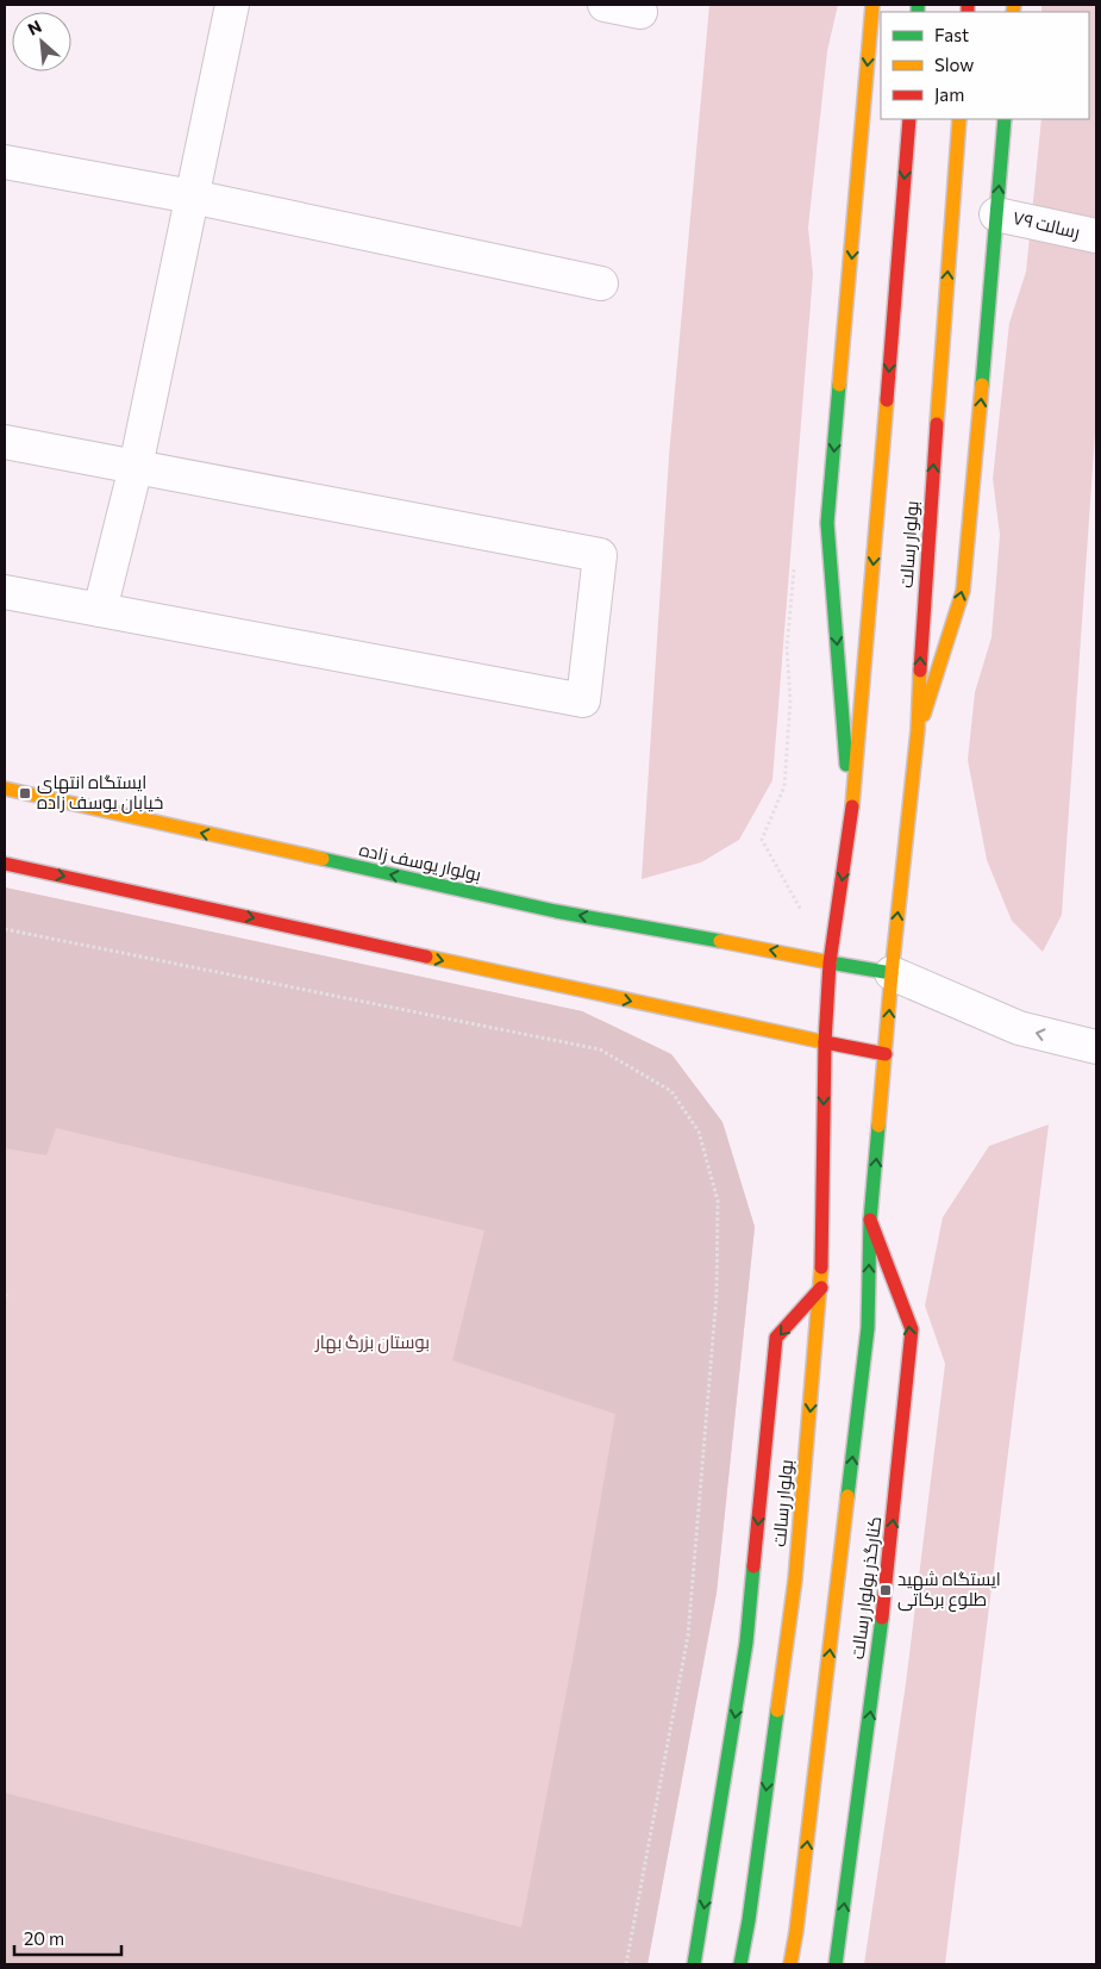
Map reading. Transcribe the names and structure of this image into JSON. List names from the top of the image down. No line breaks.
{"streets":{"main road":["بولوار رسالت","بولوار یوسف زاده","کنارگذر بولوار رسالت"],"street":["رسالت ۷۹"]},"crossings":[["بولوار رسالت","بولوار یوسف زاده"]],"parks":["بوستان بزرگ بهار"],"places":{"transit":["ایستگاه انتهای خیابان یوسف زاده","ایستگاه شهید طلوع برکاتی"]},"legend":["Fast","Slow","Jam"],"scale_bar":"20 m","north":"top left"}
